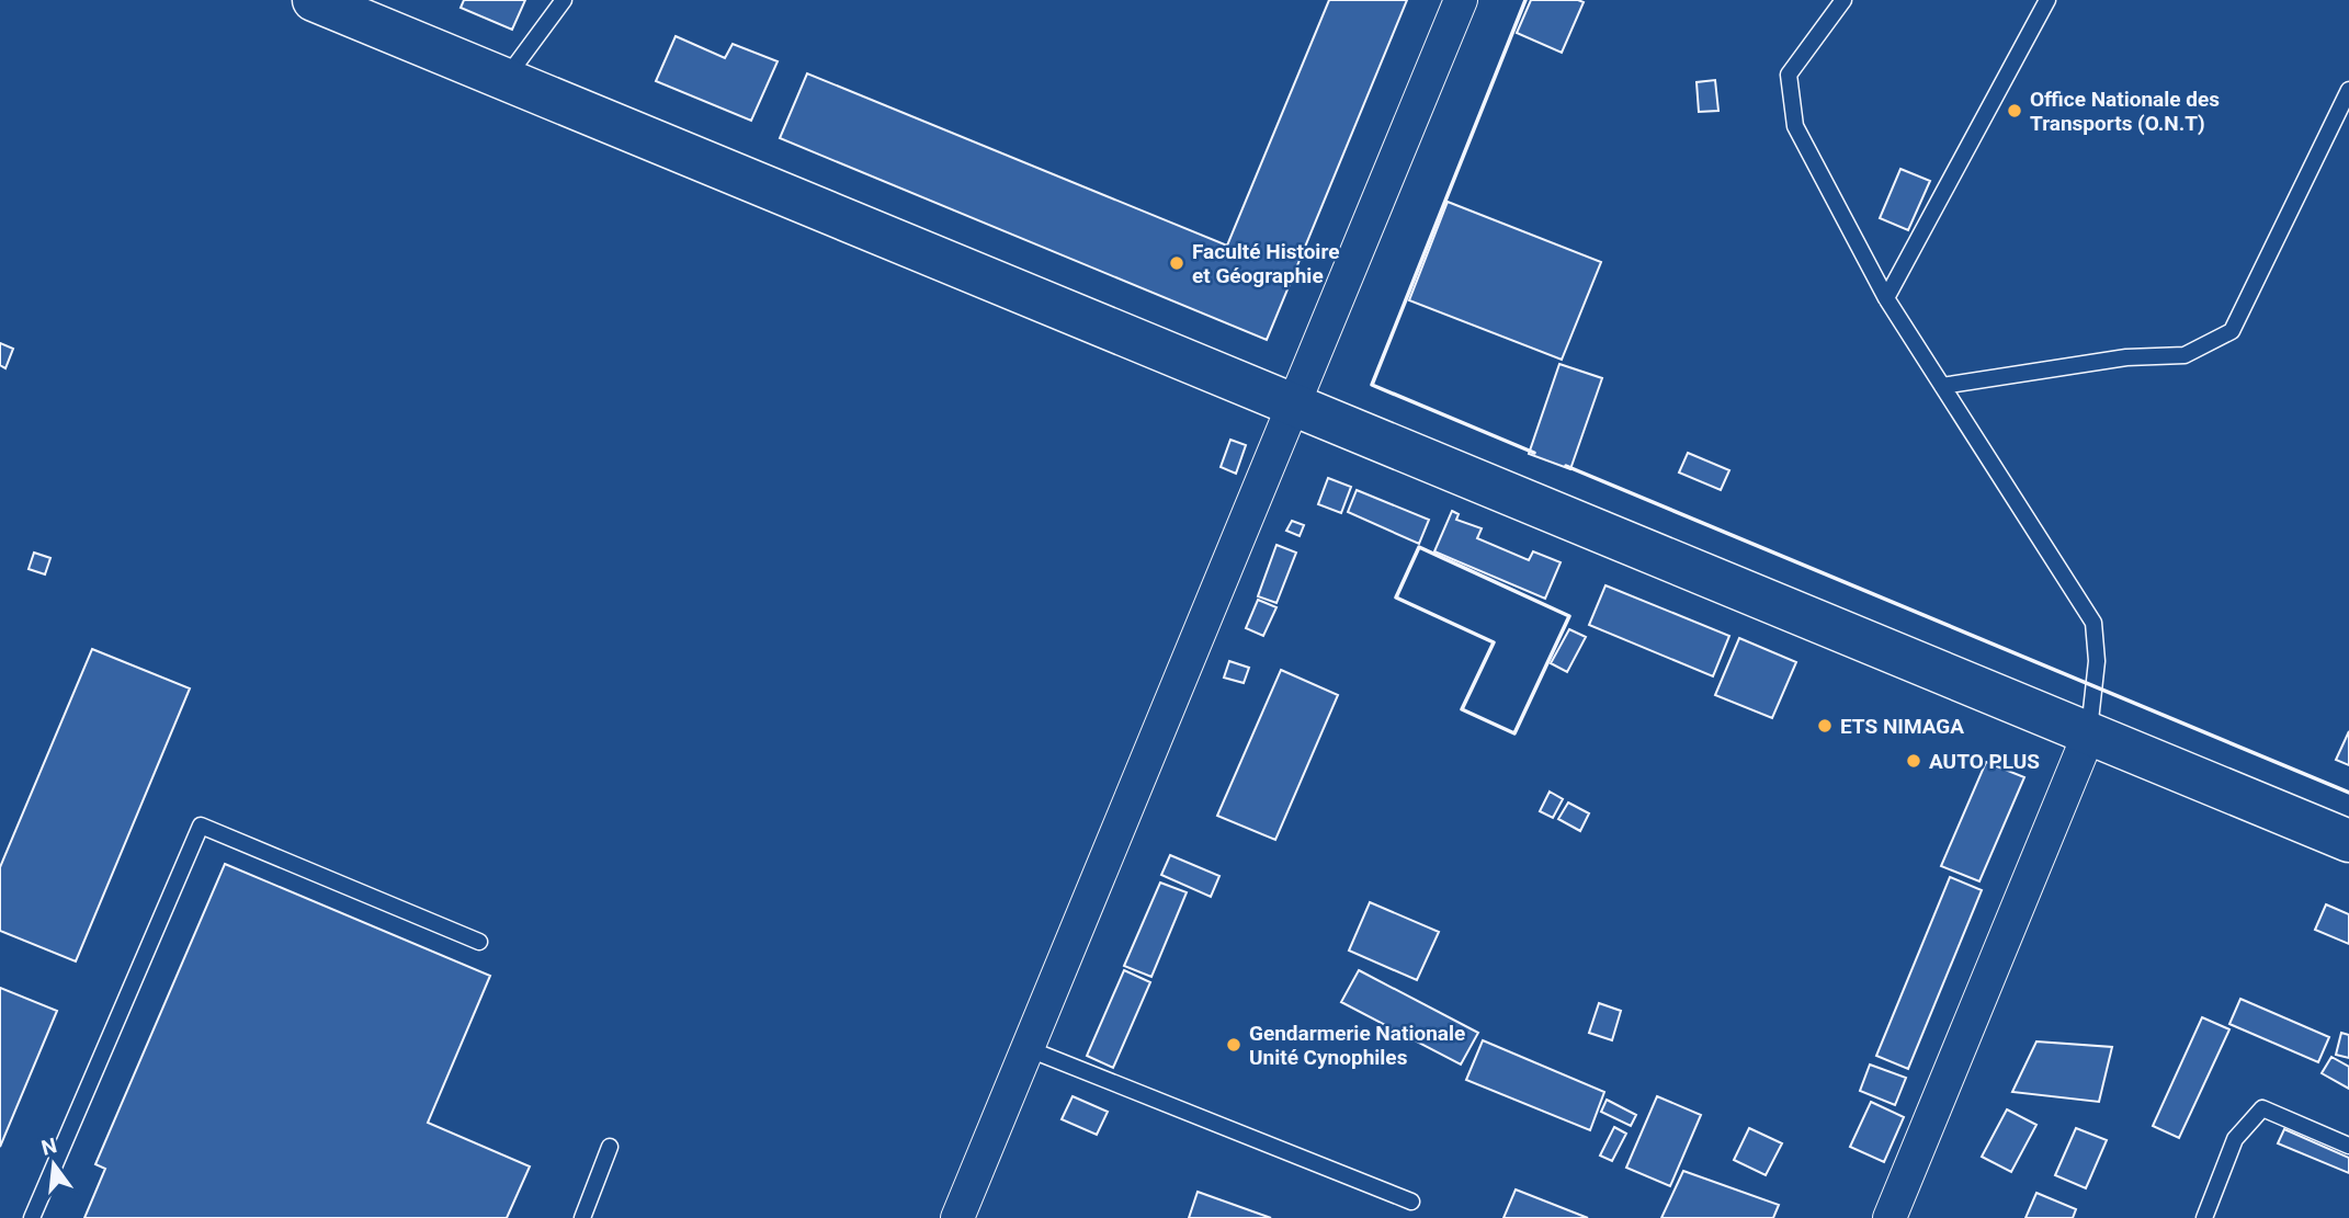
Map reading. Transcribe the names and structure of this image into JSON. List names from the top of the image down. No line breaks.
{"places":["Office Nationale des Transports (O.N.T)","Faculté Histoire et Géographie","ETS NIMAGA","AUTO PLUS","Gendarmerie Nationale Unité Cynophiles"],"north":"top"}
